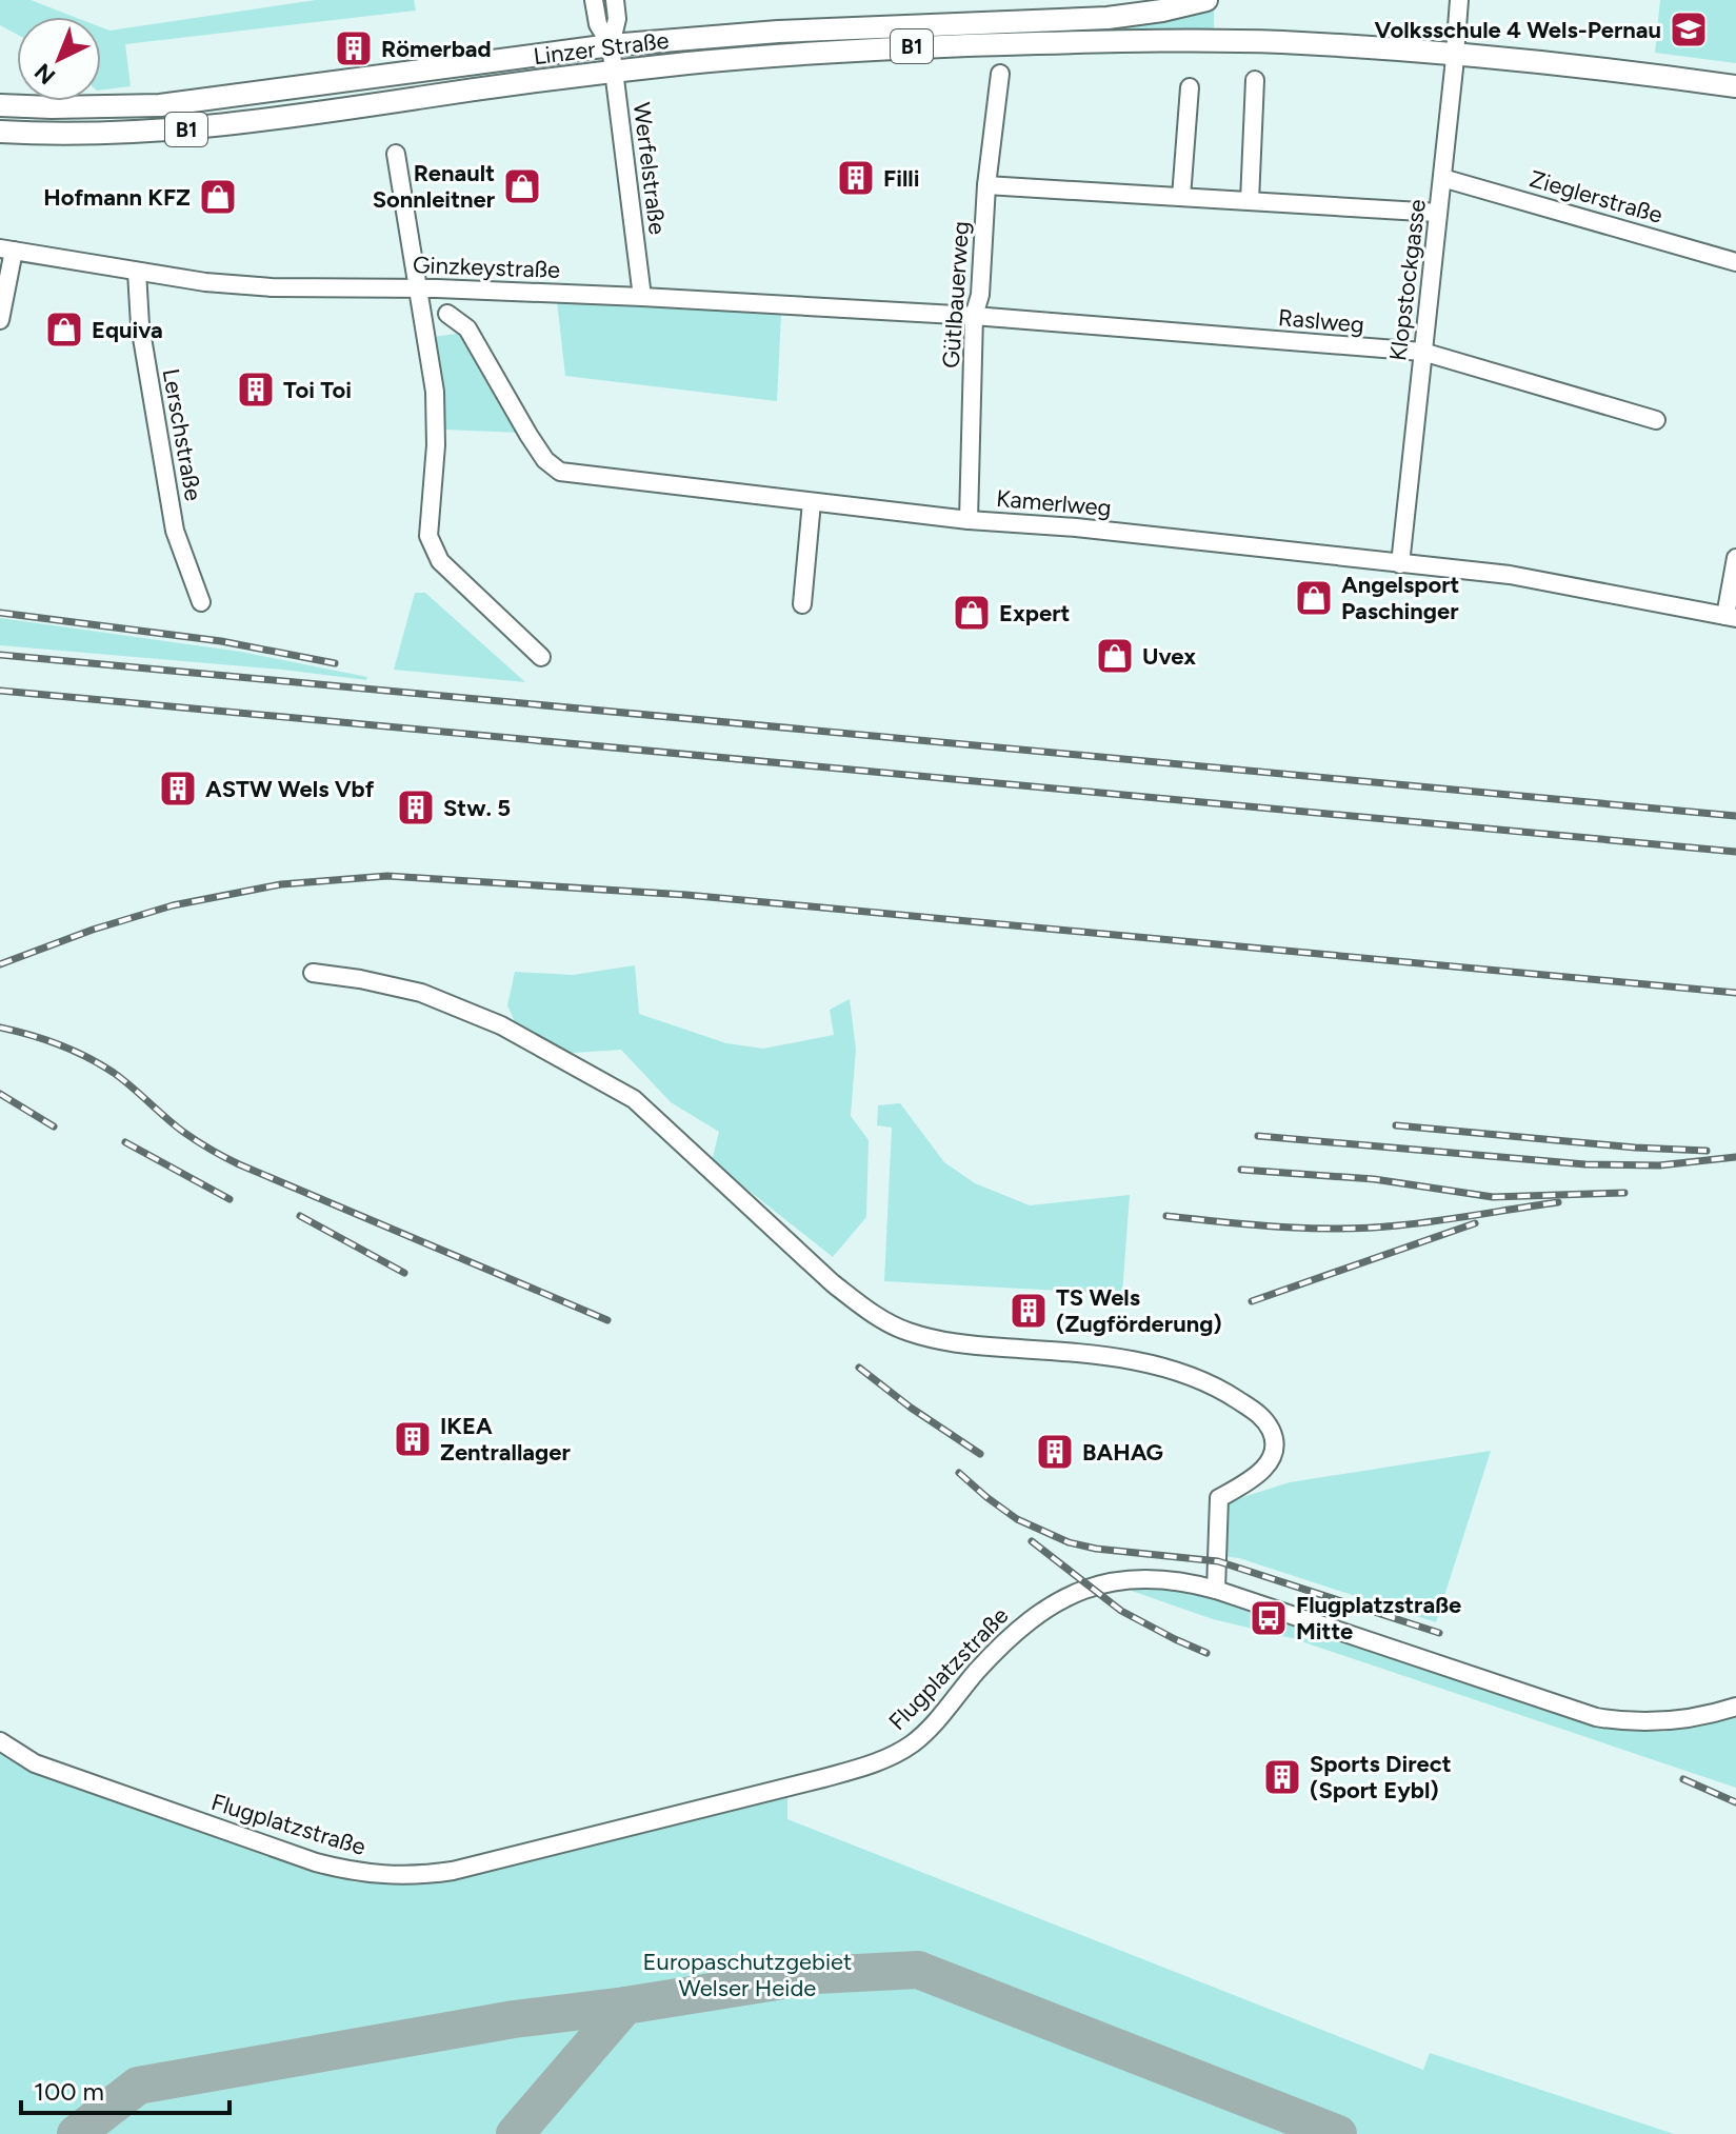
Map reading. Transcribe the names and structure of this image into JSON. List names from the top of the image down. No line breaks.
{"streets":{"main road":["B1","Linzer Straße"],"street":["Werfelstraße","Zieglerstraße","Ginzkeystraße","Klopstockgasse","Gütlbauerweg","Raslweg","Lerschstraße","Kamerlweg","Flugplatzstraße"]},"crossings":[["Linzer Straße","Werfelstraße"],["Linzer Straße","Klopstockgasse"],["Werfelstraße","Ginzkeystraße"],["Zieglerstraße","Klopstockgasse"],["Ginzkeystraße","Gütlbauerweg"],["Ginzkeystraße","Raslweg"],["Ginzkeystraße","Lerschstraße"],["Klopstockgasse","Raslweg"],["Klopstockgasse","Kamerlweg"],["Gütlbauerweg","Raslweg"],["Gütlbauerweg","Kamerlweg"]],"parks":["Europaschutzgebiet Welser Heide"],"places":{"school or university":["Volksschule 4 Wels-Pernau"],"building":["Römerbad","Filli","Toi Toi","ASTW Wels Vbf","Stw. 5","TS Wels (Zugförderung)","IKEA Zentrallager","BAHAG","Sports Direct (Sport Eybl)"],"shop":["Renault Sonnleitner","Hofmann KFZ","Equiva","Angelsport Paschinger","Expert","Uvex"],"bus stop":["Flugplatzstraße Mitte"]},"scale_bar":"100 m","north":"bottom left"}
